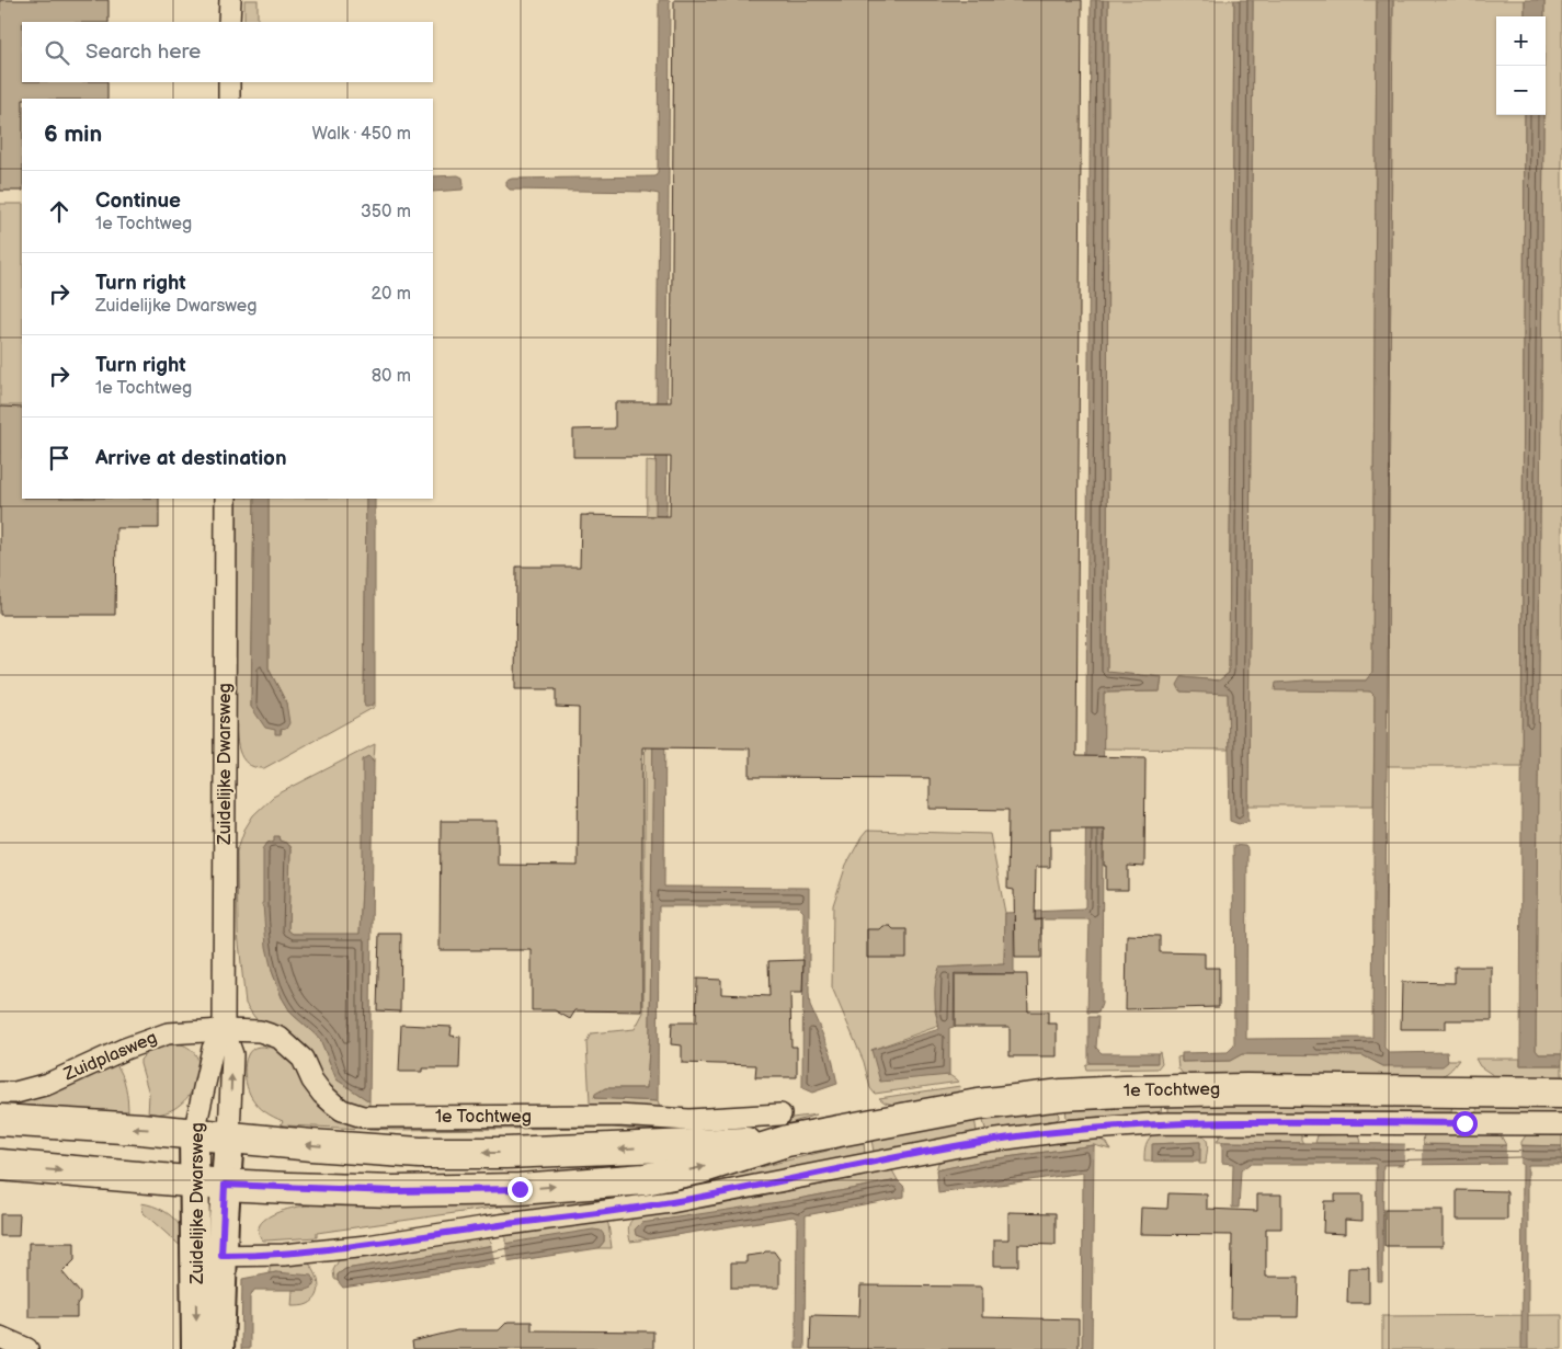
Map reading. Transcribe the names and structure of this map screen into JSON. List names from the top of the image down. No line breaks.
{"streets":{"main road":["1e Tochtweg"],"street":["Zuidelijke Dwarsweg","Zuidplasweg"]},"crossings":[["Zuidelijke Dwarsweg","Zuidplasweg"],["Zuidelijke Dwarsweg","1e Tochtweg"],["Zuidplasweg","1e Tochtweg"]],"page":{"map_buttons":["+","−"],"search":"Search here","heading":["6 min","Walk · 450 m"],"list":[["Continue","1e Tochtweg","350 m"],["Turn right","Zuidelijke Dwarsweg","20 m"],["Turn right","1e Tochtweg","80 m"],"Arrive at destination"]}}
